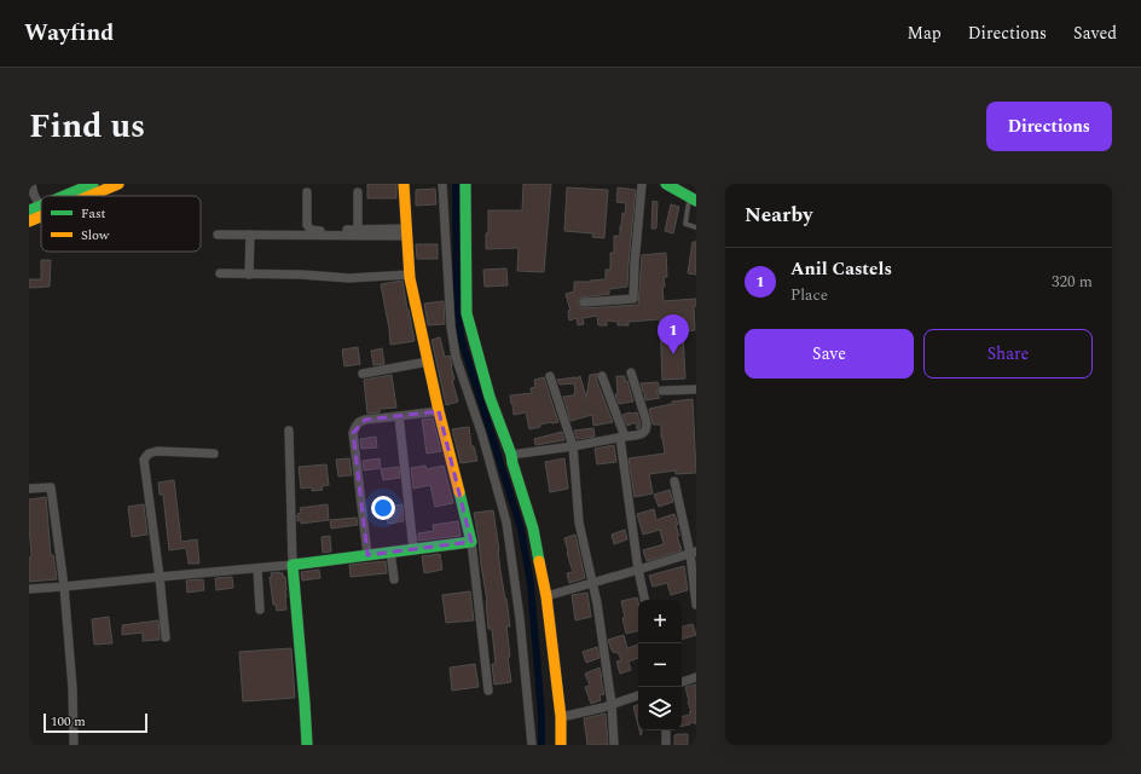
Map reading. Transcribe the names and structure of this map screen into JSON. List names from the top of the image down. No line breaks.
{"legend":["Fast","Slow"],"scale_bar":"100 m","page":{"header":"Wayfind","nav":["Map","Directions","Saved"],"title":"Find us","buttons":["Directions",["Save","Share"]],"heading":"Nearby","list":[{"mark":"1","name":"Anil Castels","note":"Place","value":"320 m"}],"pins":"1","map_buttons":["+","−"],"scale":"100 m"}}
